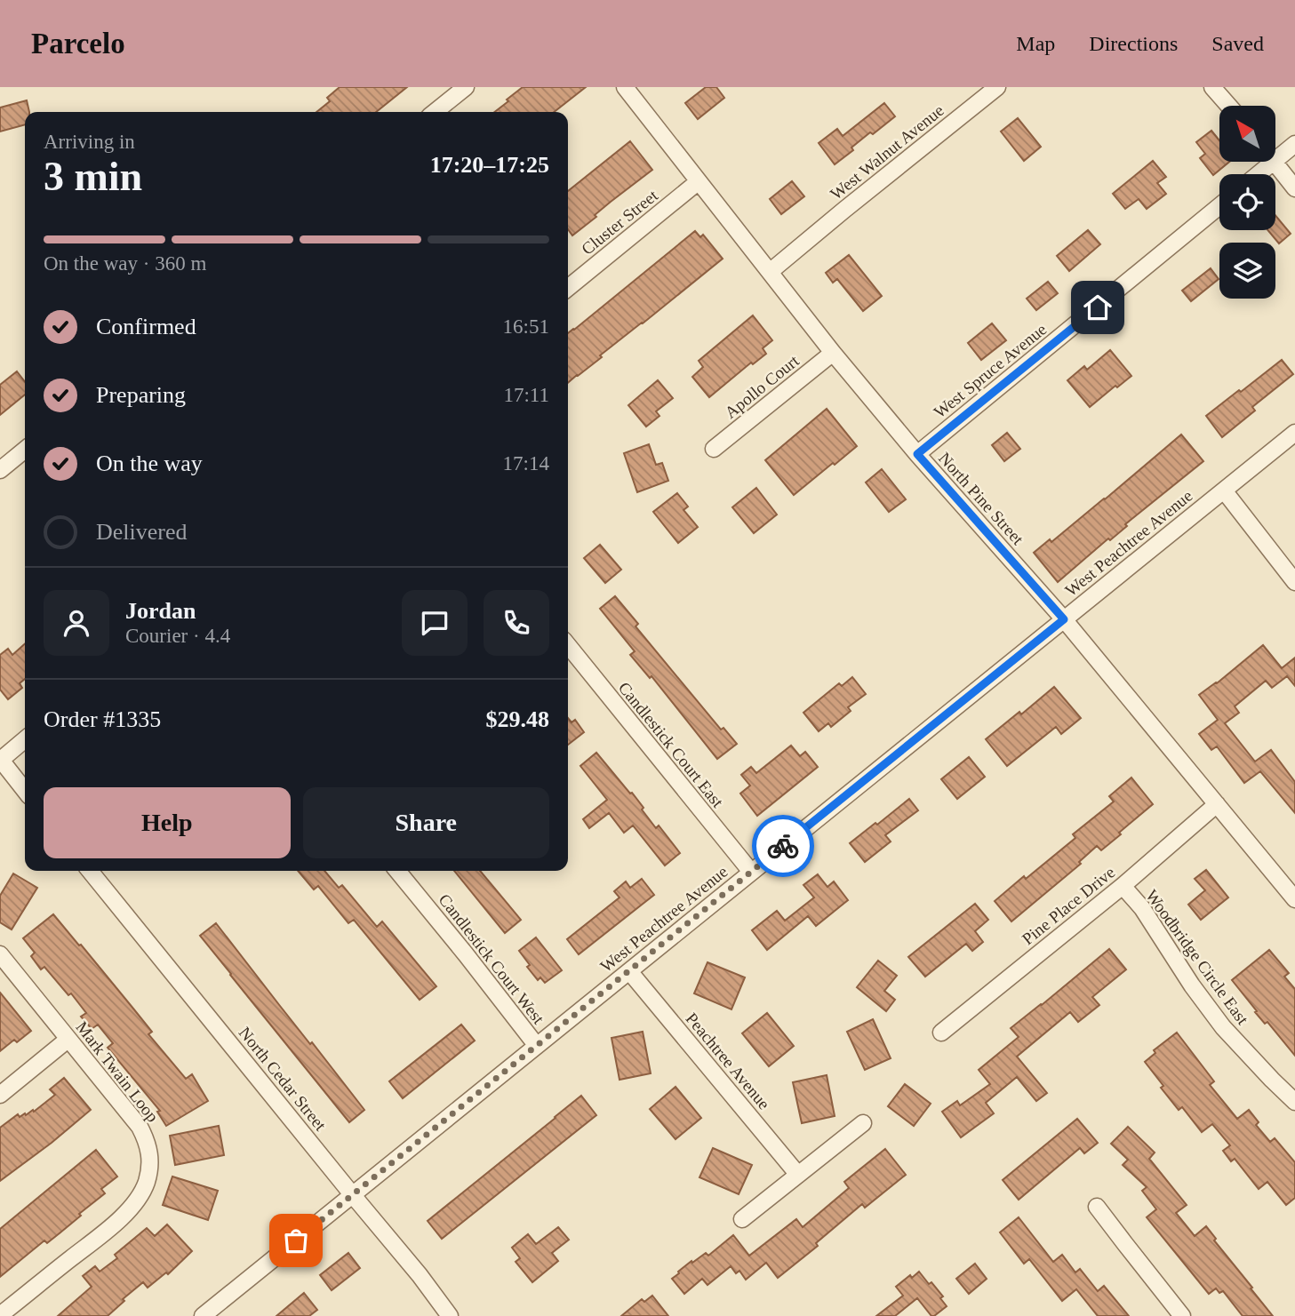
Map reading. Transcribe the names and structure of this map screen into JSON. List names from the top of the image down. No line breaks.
{"streets":{"street":["West Walnut Avenue","Cluster Street","West Spruce Avenue","Apollo Court","North Pine Street","West Peachtree Avenue","Candlestick Court East","Pine Place Drive","Woodbridge Circle East","Candlestick Court West","Peachtree Avenue","Mark Twain Loop","North Cedar Street"]},"crossings":[["West Walnut Avenue","North Pine Street"],["Cluster Street","North Pine Street"],["West Spruce Avenue","North Pine Street"],["Apollo Court","North Pine Street"],["North Pine Street","West Peachtree Avenue"],["North Pine Street","Pine Place Drive"],["West Peachtree Avenue","Candlestick Court East"],["West Peachtree Avenue","Candlestick Court West"],["West Peachtree Avenue","Peachtree Avenue"],["West Peachtree Avenue","North Cedar Street"],["Pine Place Drive","Woodbridge Circle East"]],"north":"top left","page":{"header":"Parcelo","nav":["Map","Directions","Saved"],"heading":["3 min","Arriving in","17:20–17:25"],"panel":["Jordan","Courier · 4.4","Order #1335","$29.48"],"bar":"On the way · 360 m","list":[["Confirmed","16:51"],["Preparing","17:11"],["On the way","17:14"],"Delivered"],"buttons":["Help","Share"]}}
